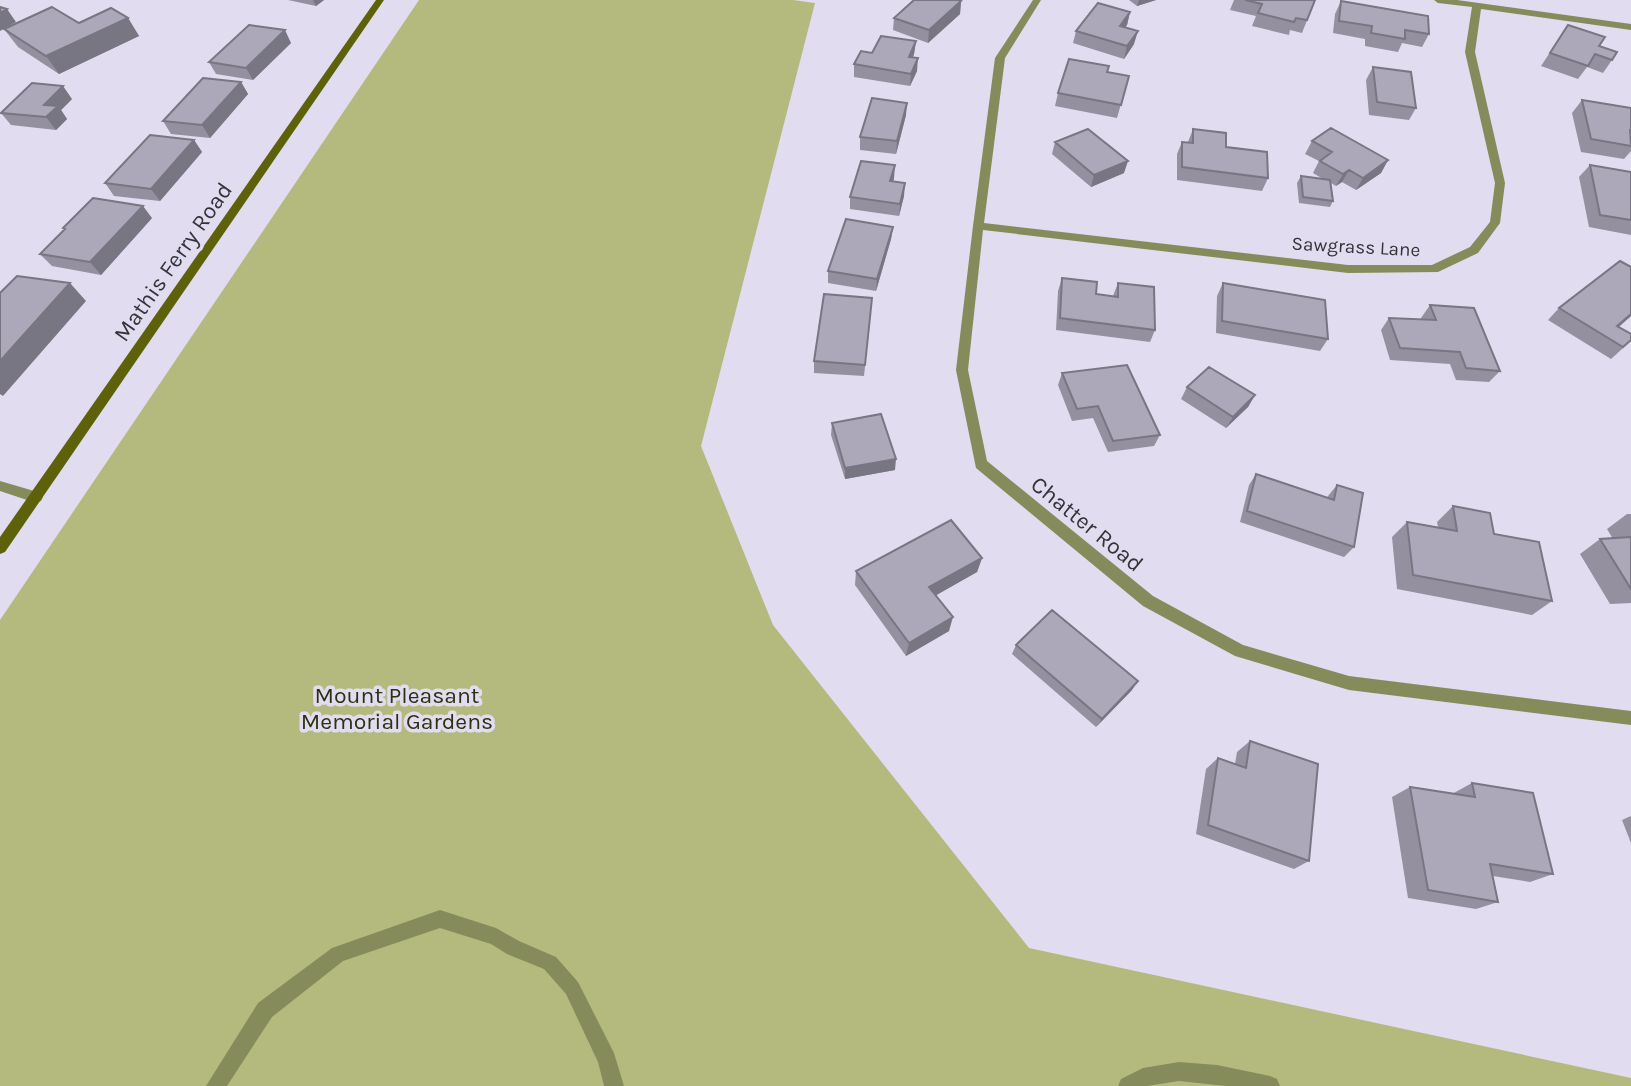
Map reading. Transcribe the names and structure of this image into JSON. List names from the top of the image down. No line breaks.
{"streets":{"main road":["Mathis Ferry Road"],"street":["Sawgrass Lane","Chatter Road"]},"crossings":[["Sawgrass Lane","Chatter Road"]],"parks":["Mount Pleasant Memorial Gardens"]}
